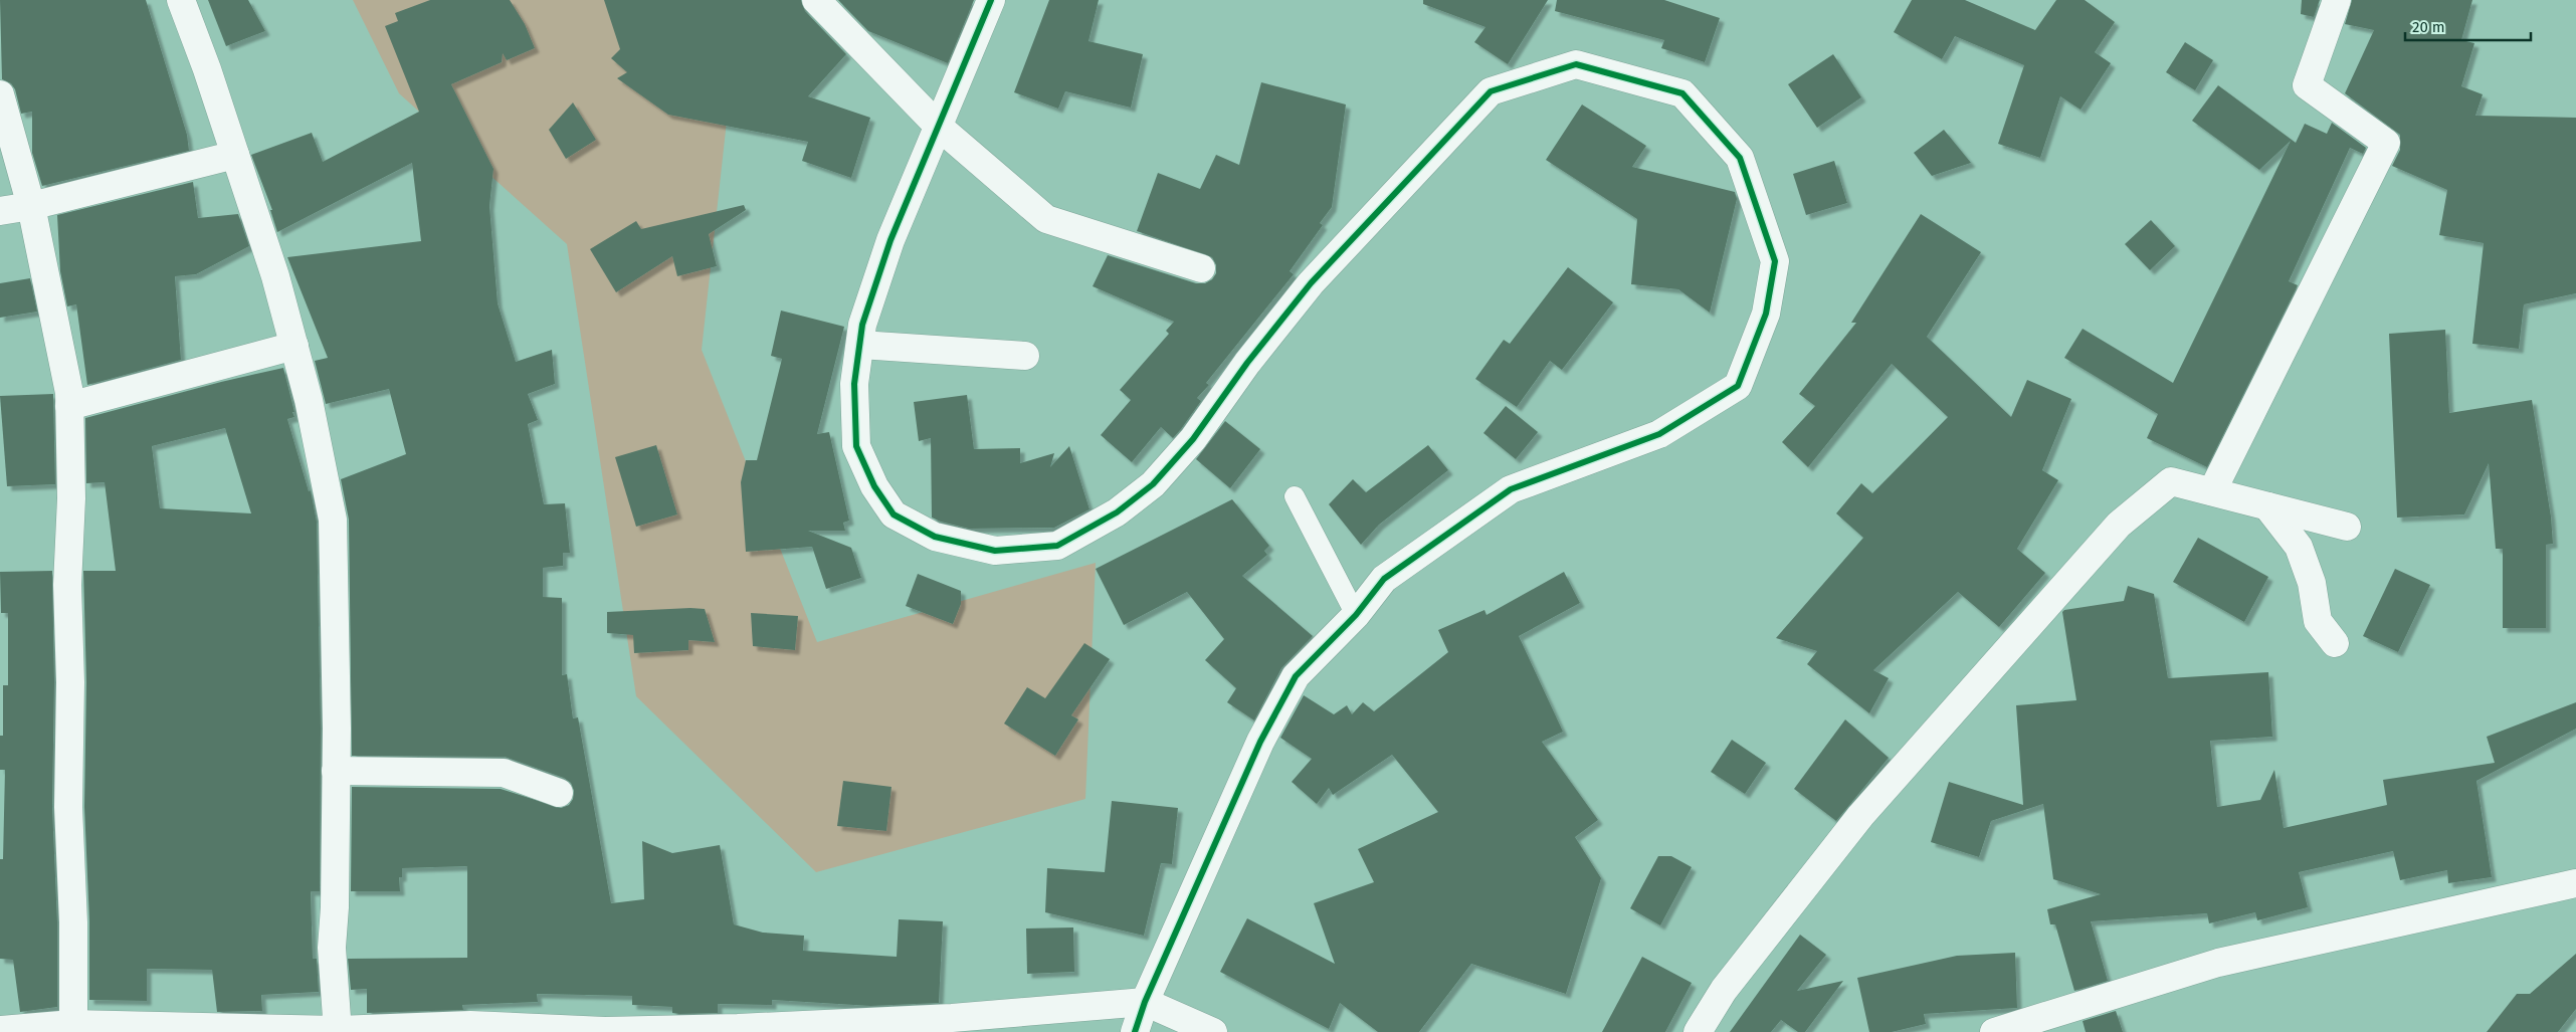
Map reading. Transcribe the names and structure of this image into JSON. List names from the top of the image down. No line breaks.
{"scale_bar":"20 m"}
